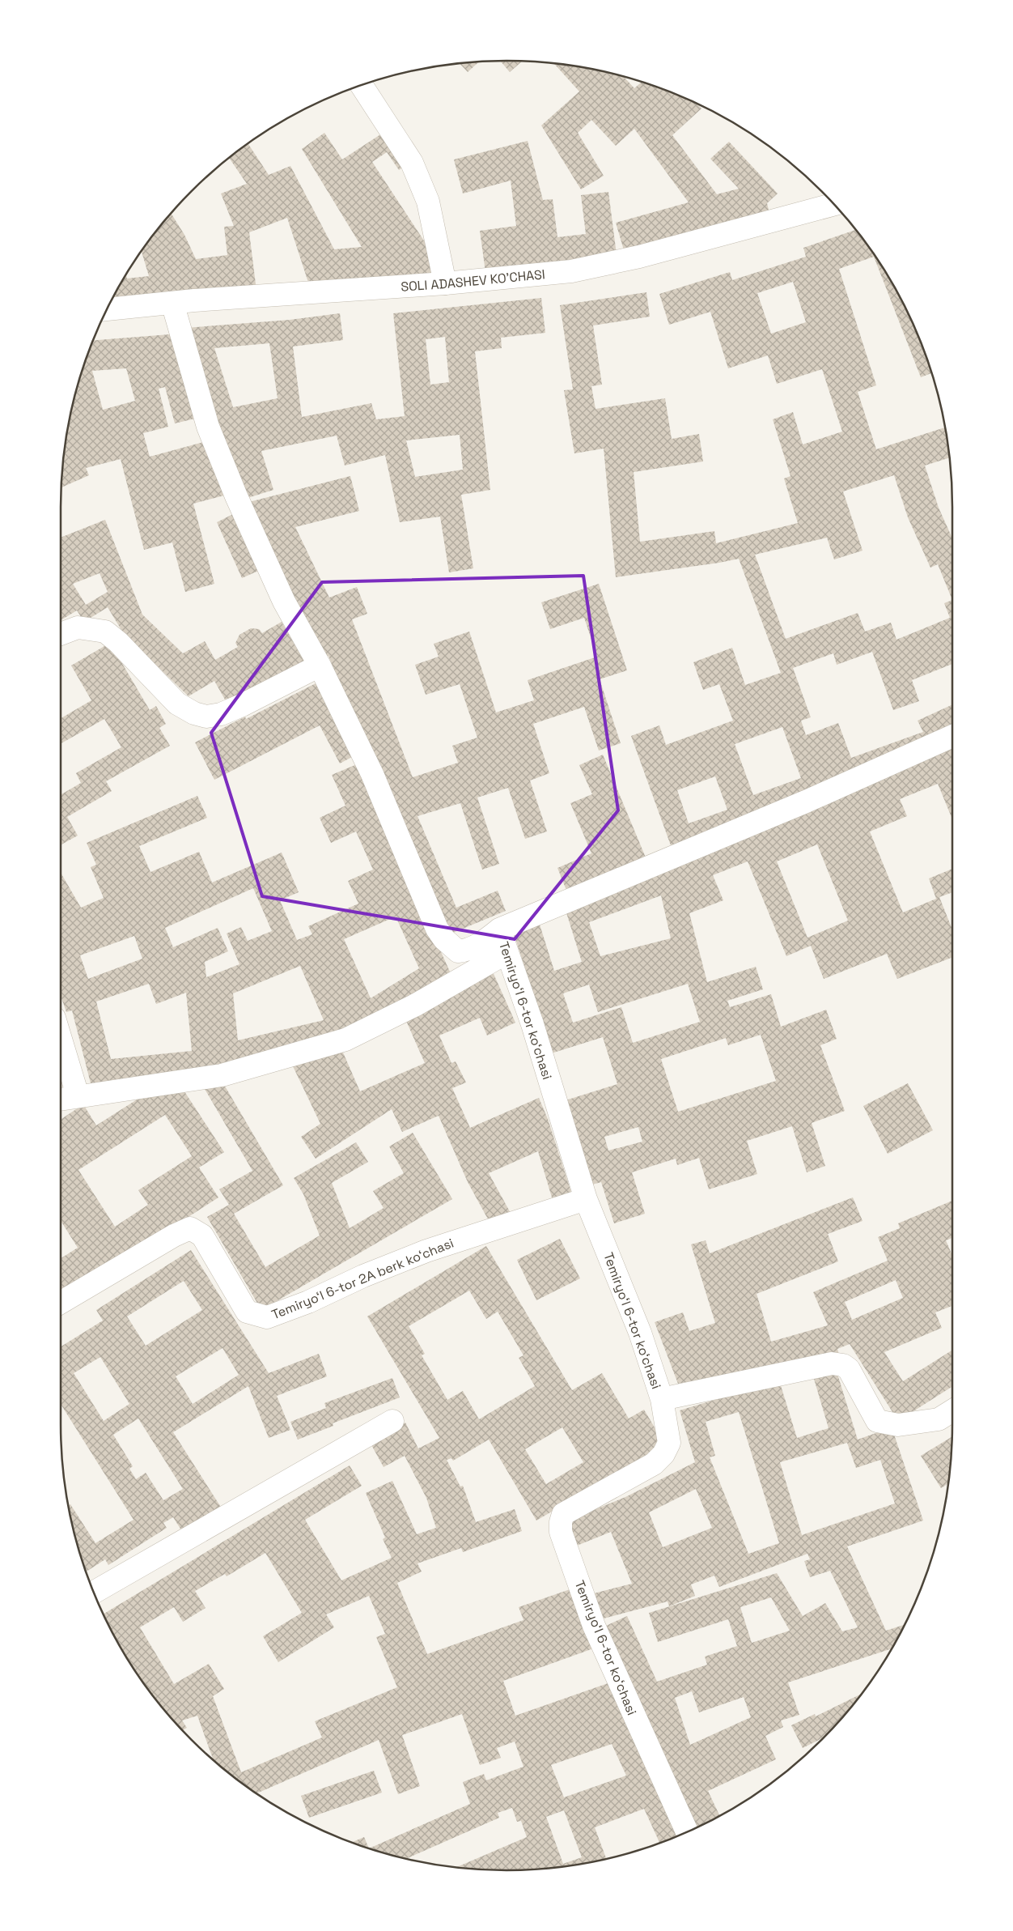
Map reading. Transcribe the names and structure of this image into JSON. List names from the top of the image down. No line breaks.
{"streets":{"street":["SOLI ADASHEV KO'CHASI","Temiryoʻl 6-tor koʻchasi","Temiryoʻl 6-tor 2А berk koʻchasi"]},"crossings":[["Temiryoʻl 6-tor koʻchasi","Temiryoʻl 6-tor 2А berk koʻchasi"]]}
